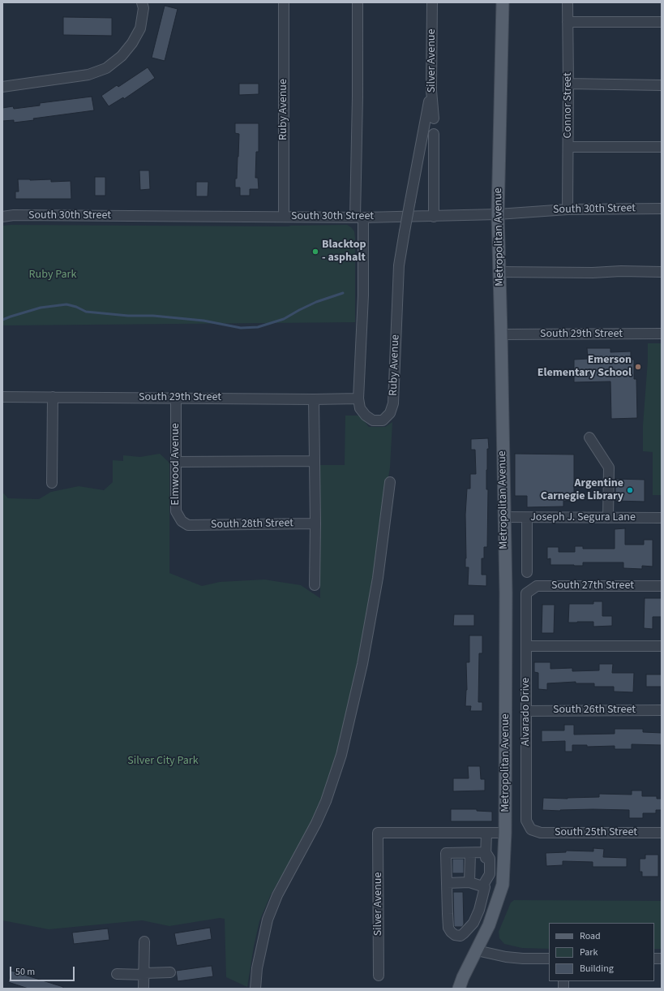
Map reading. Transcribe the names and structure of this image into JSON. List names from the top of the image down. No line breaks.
{"streets":{"main road":["Metropolitan Avenue"],"street":["Silver Avenue","Connor Street","Ruby Avenue","South 30th Street","South 29th Street","Elmwood Avenue","Joseph J. Segura Lane","South 28th Street","South 27th Street","South 26th Street","Alvarado Drive","South 25th Street"]},"crossings":[["Silver Avenue","Ruby Avenue"],["Connor Street","South 30th Street"],["Ruby Avenue","South 30th Street"],["Ruby Avenue","South 29th Street"],["South 30th Street","Metropolitan Avenue"],["Metropolitan Avenue","South 29th Street"],["Metropolitan Avenue","Joseph J. Segura Lane"],["South 29th Street","Elmwood Avenue"],["Elmwood Avenue","South 28th Street"],["South 27th Street","Alvarado Drive"],["South 26th Street","Alvarado Drive"],["Alvarado Drive","South 25th Street"]],"parks":["Ruby Park","Silver City Park"],"places":["Blacktop - asphalt","Emerson Elementary School","Argentine Carnegie Library"],"legend":["Road","Park","Building"],"scale_bar":"50 m"}
